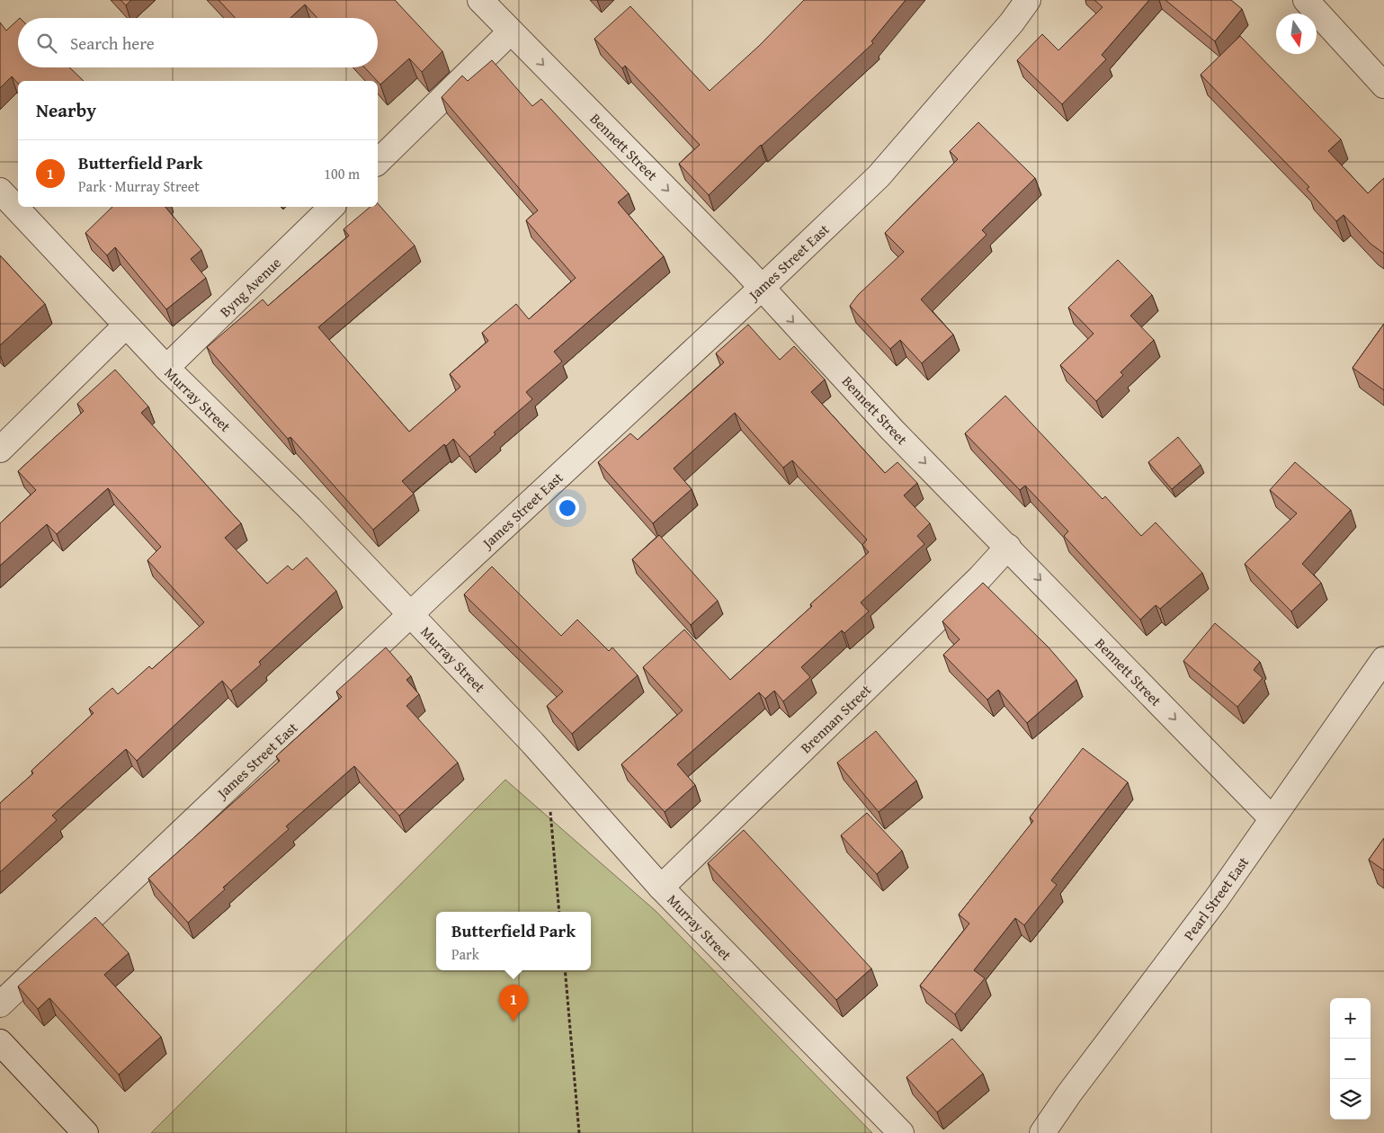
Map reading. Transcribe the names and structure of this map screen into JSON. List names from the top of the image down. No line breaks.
{"streets":{"street":["Bennett Street","James Street East","Byng Avenue","Murray Street","Brennan Street","Pearl Street East"]},"crossings":[["Bennett Street","James Street East"],["Bennett Street","Brennan Street"],["Bennett Street","Pearl Street East"],["James Street East","Murray Street"],["Byng Avenue","Murray Street"],["Murray Street","Brennan Street"]],"one_way":["Bennett Street"],"north":"bottom","page":{"search":"Search here","heading":"Nearby","list":[{"mark":"1","name":"Butterfield Park","note":"Park · Murray Street","value":"100 m"}],"popup":["Butterfield Park","Park"],"pins":"1","map_buttons":["+","−"]}}
